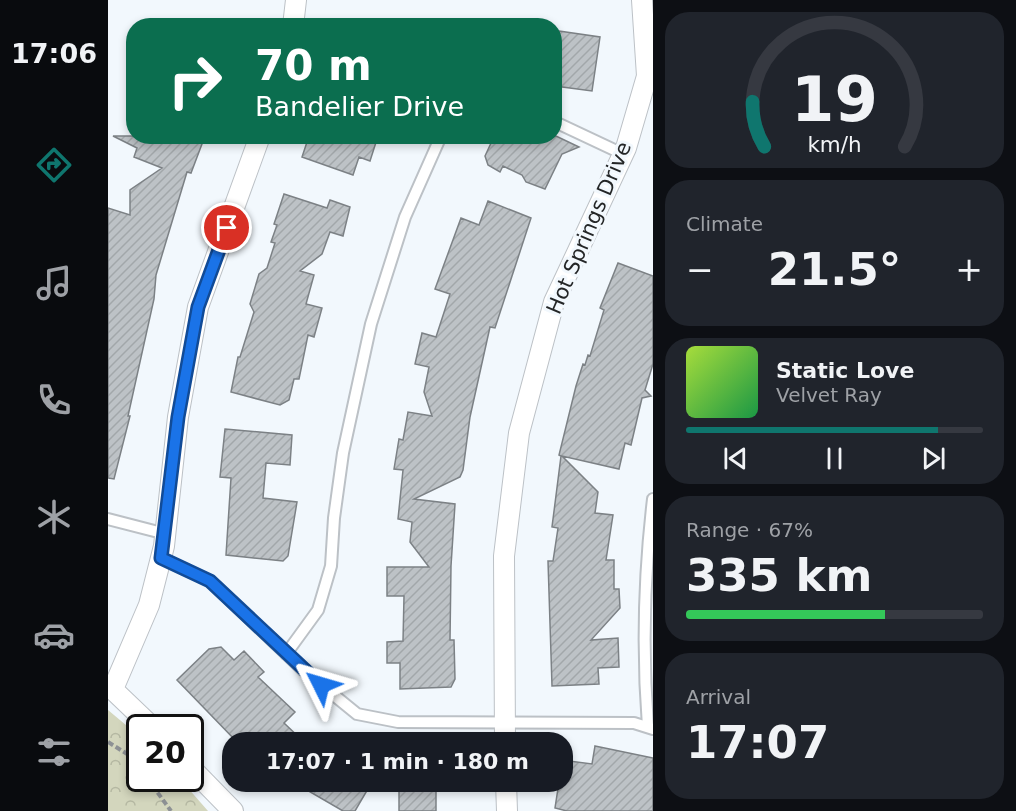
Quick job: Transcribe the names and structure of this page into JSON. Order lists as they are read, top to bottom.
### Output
{
  "streets": {
    "street": ["Hot Springs Drive"]
  },
  "page": {
    "tabs": "17:06",
    "turn": ["70 m", "Bandelier Drive"],
    "tile": [
      "Climate",
      ["Range · 67%", "335 km"],
      ["Arrival", "17:07"]
    ],
    "heat": ["−", "21.5°", "+"],
    "song": ["Static Love", "Velvet Ray"],
    "limit": "20",
    "trip": "17:07 · 1 min · 180 m",
    "gauge": ["19", "km/h"]
  }
}
